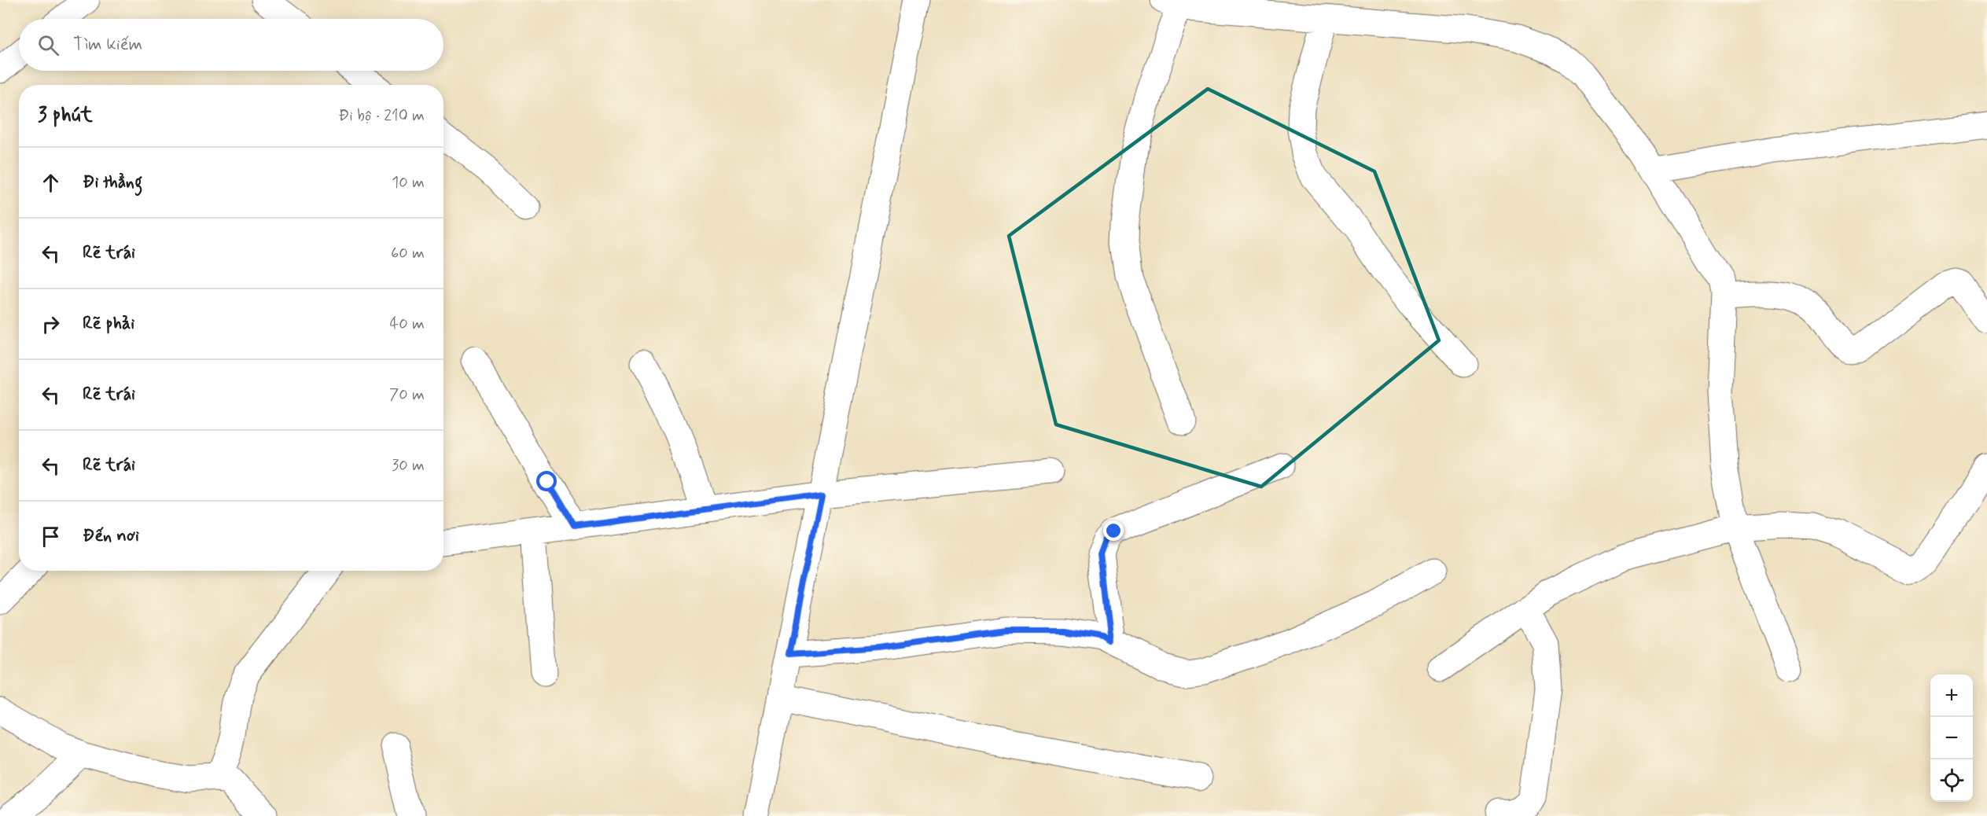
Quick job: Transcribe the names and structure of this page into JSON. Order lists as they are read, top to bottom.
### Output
{
  "page": {
    "search": "Tìm kiếm",
    "heading": ["3 phút", "Đi bộ · 210 m"],
    "list": [
      ["Đi thẳng", "10 m"],
      ["Rẽ trái", "60 m"],
      ["Rẽ phải", "40 m"],
      ["Rẽ trái", "70 m"],
      ["Rẽ trái", "30 m"],
      "Đến nơi"
    ],
    "map_buttons": ["+", "−"]
  }
}
